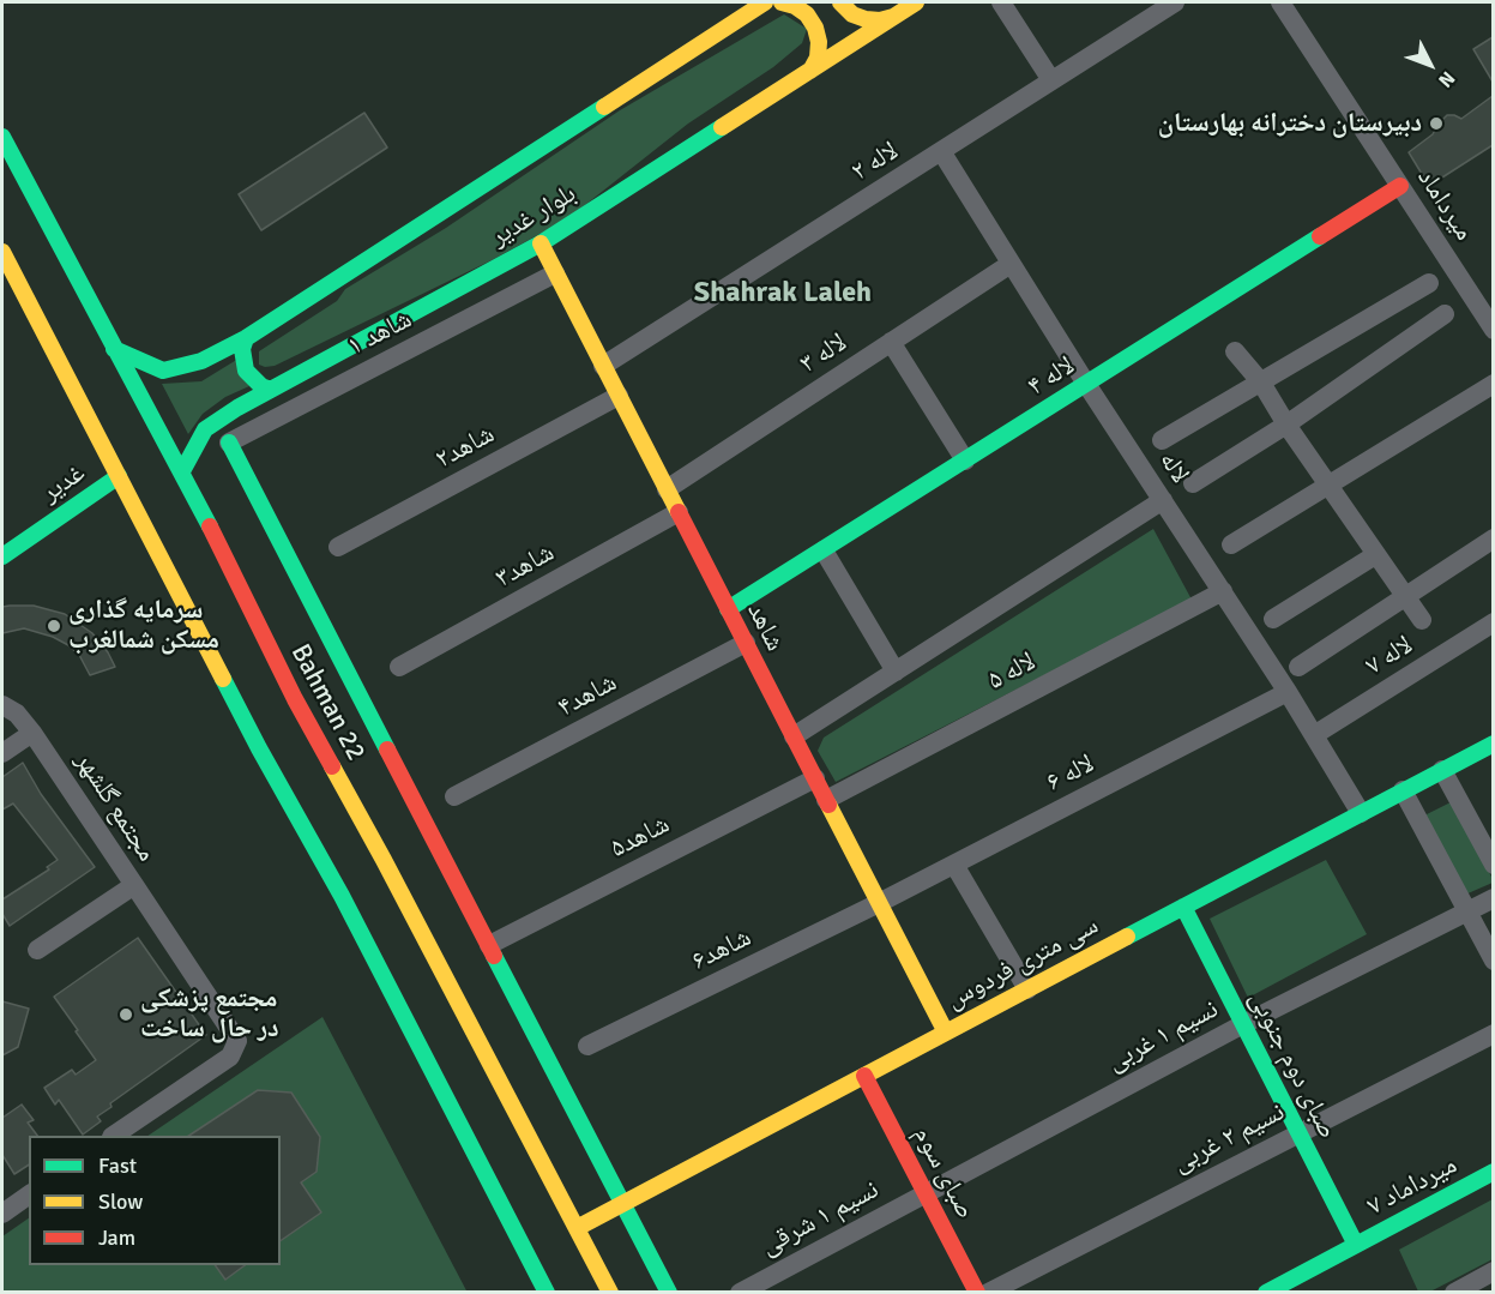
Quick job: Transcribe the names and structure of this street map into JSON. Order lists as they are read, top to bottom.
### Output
{
  "streets": {
    "main road": [
      "بلوار غدیر",
      "لاله ۴",
      "غدیر",
      "شاهد",
      "Bahman 22",
      "سی متری فردوس",
      "صبای دوم جنوبی",
      "صبای سوم",
      "میرداماد ۷"
    ],
    "street": [
      "لاله ۲",
      "میرداماد",
      "شاهد ۱",
      "لاله ۳",
      "شاهد۲",
      "لاله",
      "شاهد۳",
      "لاله ۷",
      "لاله ۵",
      "شاهد۴",
      "لاله ۶",
      "مجتمع گلشهر",
      "شاهد۵",
      "شاهد۶",
      "نسیم ۱ غربی",
      "نسیم ۲ غربی",
      "نسیم ۱ شرقی"
    ]
  },
  "crossings": [
    ["لاله ۲", "لاله"],
    ["لاله ۲", "شاهد"],
    ["میرداماد", "لاله ۴"],
    ["بلوار غدیر", "شاهد"],
    ["بلوار غدیر", "Bahman 22"],
    ["شاهد ۱", "شاهد"],
    ["لاله ۳", "لاله"],
    ["لاله ۳", "شاهد"],
    ["لاله ۴", "لاله"],
    ["لاله ۴", "شاهد"],
    ["شاهد۲", "شاهد"],
    ["لاله", "لاله ۷"],
    ["لاله", "لاله ۵"],
    ["لاله", "لاله ۶"],
    ["لاله", "سی متری فردوس"],
    ["شاهد۳", "شاهد"],
    ["شاهد", "لاله ۵"],
    ["شاهد", "شاهد۴"],
    ["شاهد", "لاله ۶"],
    ["شاهد", "شاهد۵"],
    ["شاهد", "شاهد۶"],
    ["شاهد", "سی متری فردوس"],
    ["Bahman 22", "سی متری فردوس"],
    ["لاله ۶", "شاهد۶"],
    ["سی متری فردوس", "صبای دوم جنوبی"],
    ["سی متری فردوس", "صبای سوم"],
    ["نسیم ۱ غربی", "صبای دوم جنوبی"],
    ["نسیم ۱ غربی", "صبای سوم"],
    ["نسیم ۱ غربی", "نسیم ۱ شرقی"],
    ["صبای دوم جنوبی", "نسیم ۲ غربی"],
    ["صبای دوم جنوبی", "میرداماد ۷"],
    ["صبای سوم", "نسیم ۱ شرقی"]
  ],
  "districts": ["Shahrak Laleh"],
  "places": ["دبیرستان دخترانه بهارستان", "سرمایه گذاری مسکن شمالغرب", "مجتمع پزشکی در حال ساخت"],
  "legend": ["Fast", "Slow", "Jam"],
  "north": "bottom right"
}
